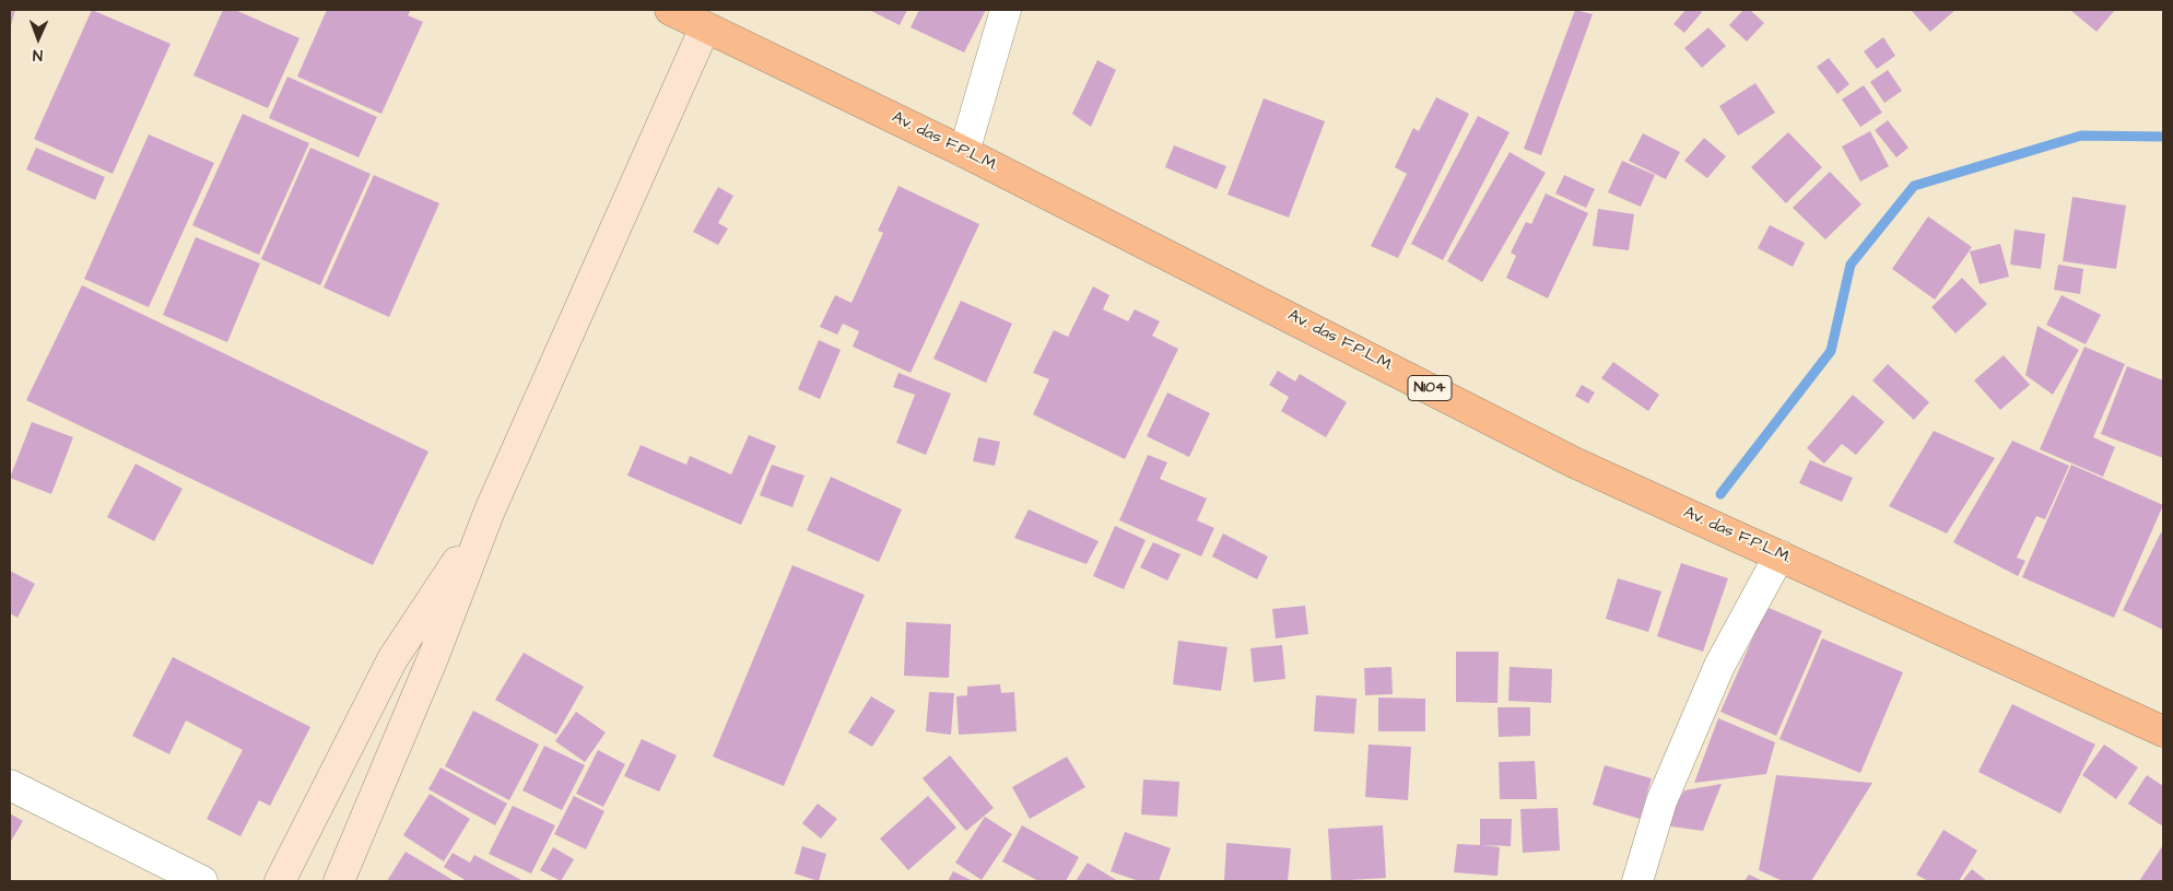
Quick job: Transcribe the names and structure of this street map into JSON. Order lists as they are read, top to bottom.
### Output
{
  "streets": {
    "main road": ["Av. das F.P.L.M.", "N104"]
  },
  "north": "bottom"
}
